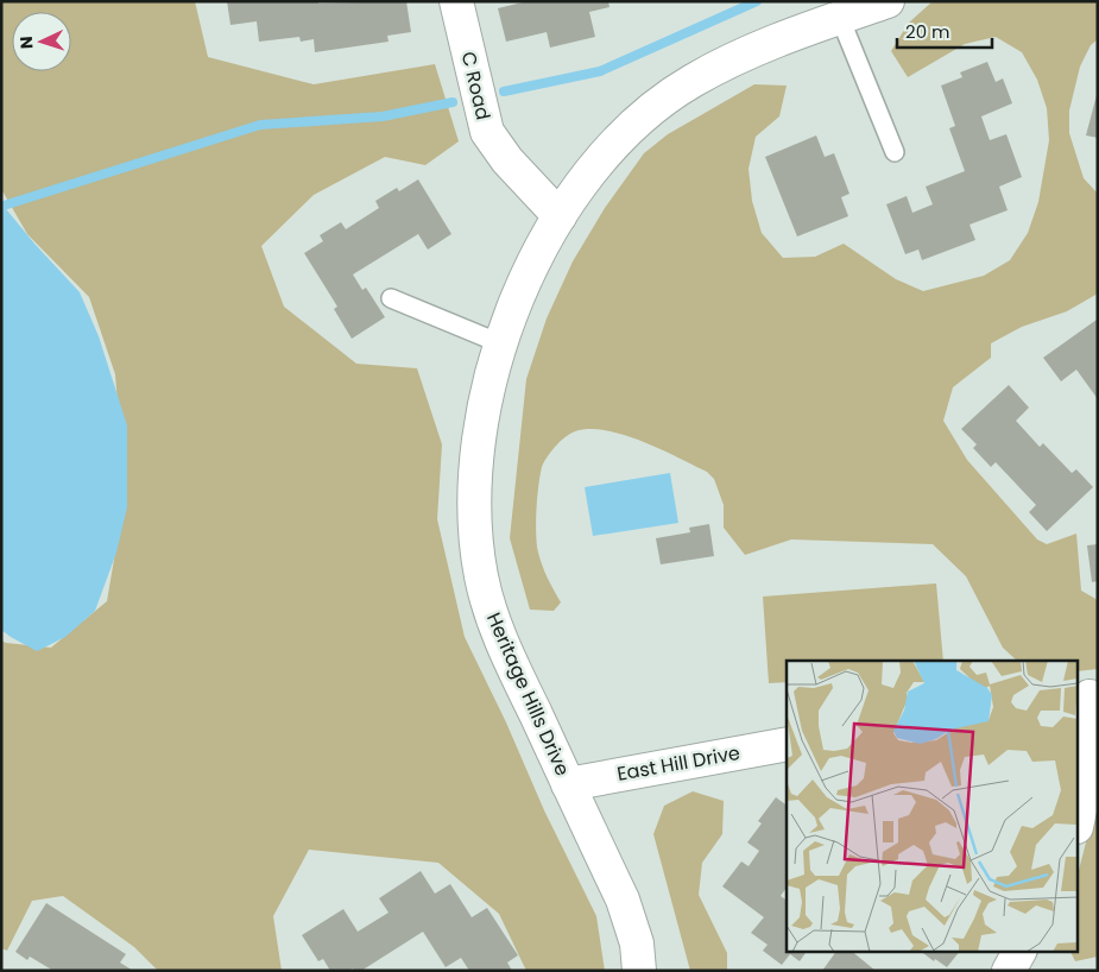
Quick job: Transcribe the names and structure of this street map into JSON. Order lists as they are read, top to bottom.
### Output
{
  "streets": {
    "street": ["C Road", "Heritage Hills Drive", "East Hill Drive"]
  },
  "crossings": [
    ["C Road", "Heritage Hills Drive"],
    ["Heritage Hills Drive", "East Hill Drive"]
  ],
  "scale_bar": "20 m",
  "north": "left"
}
